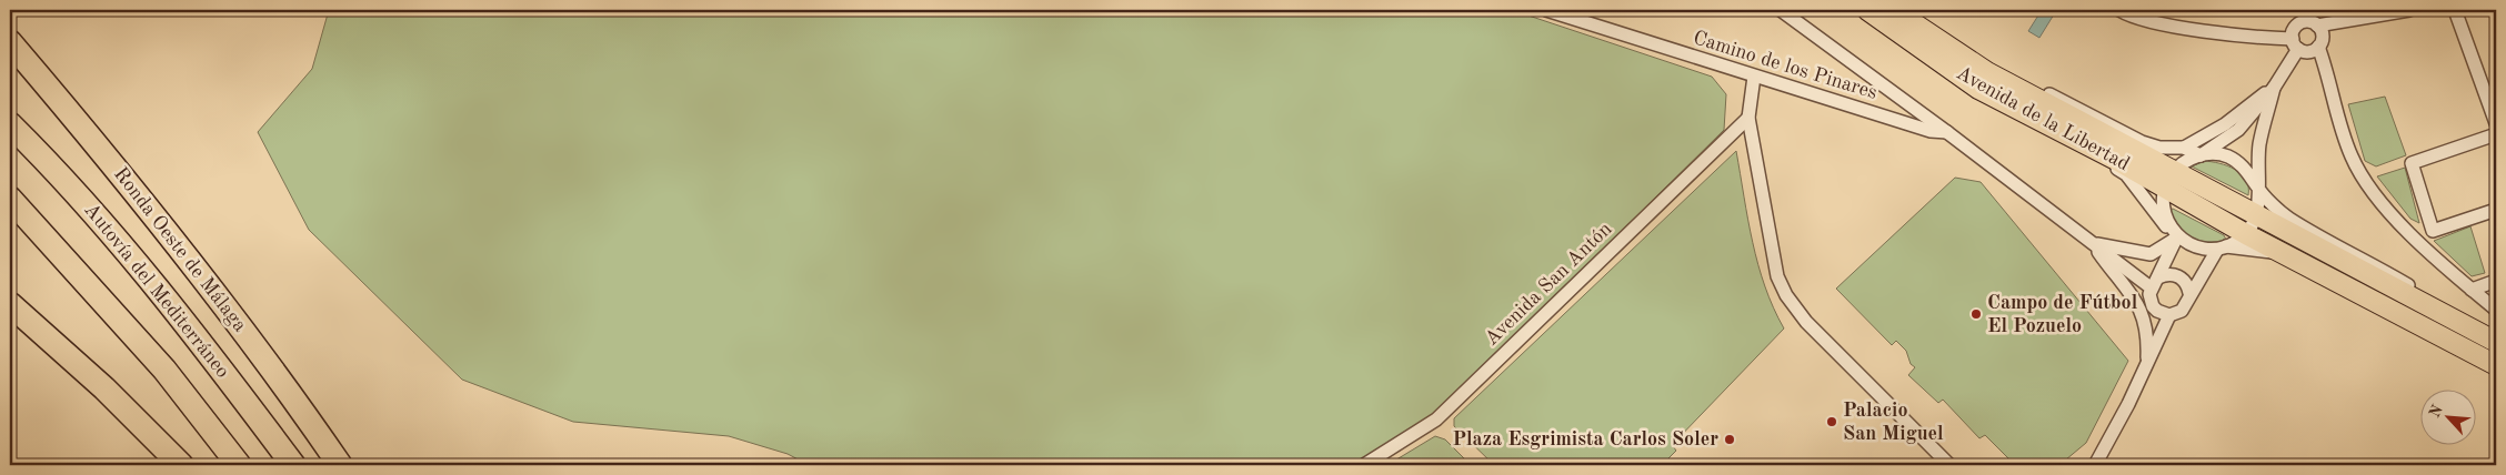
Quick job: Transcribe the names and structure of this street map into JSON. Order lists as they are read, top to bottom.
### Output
{
  "streets": {
    "highway": ["Ronda Oeste de Málaga", "Autovía del Mediterráneo"],
    "main road": ["Avenida de la Libertad"],
    "street": ["Camino de los Pinares", "Avenida San Antón"]
  },
  "places": ["Campo de Fútbol El Pozuelo", "Palacio San Miguel", "Plaza Esgrimista Carlos Soler"],
  "north": "top left"
}
